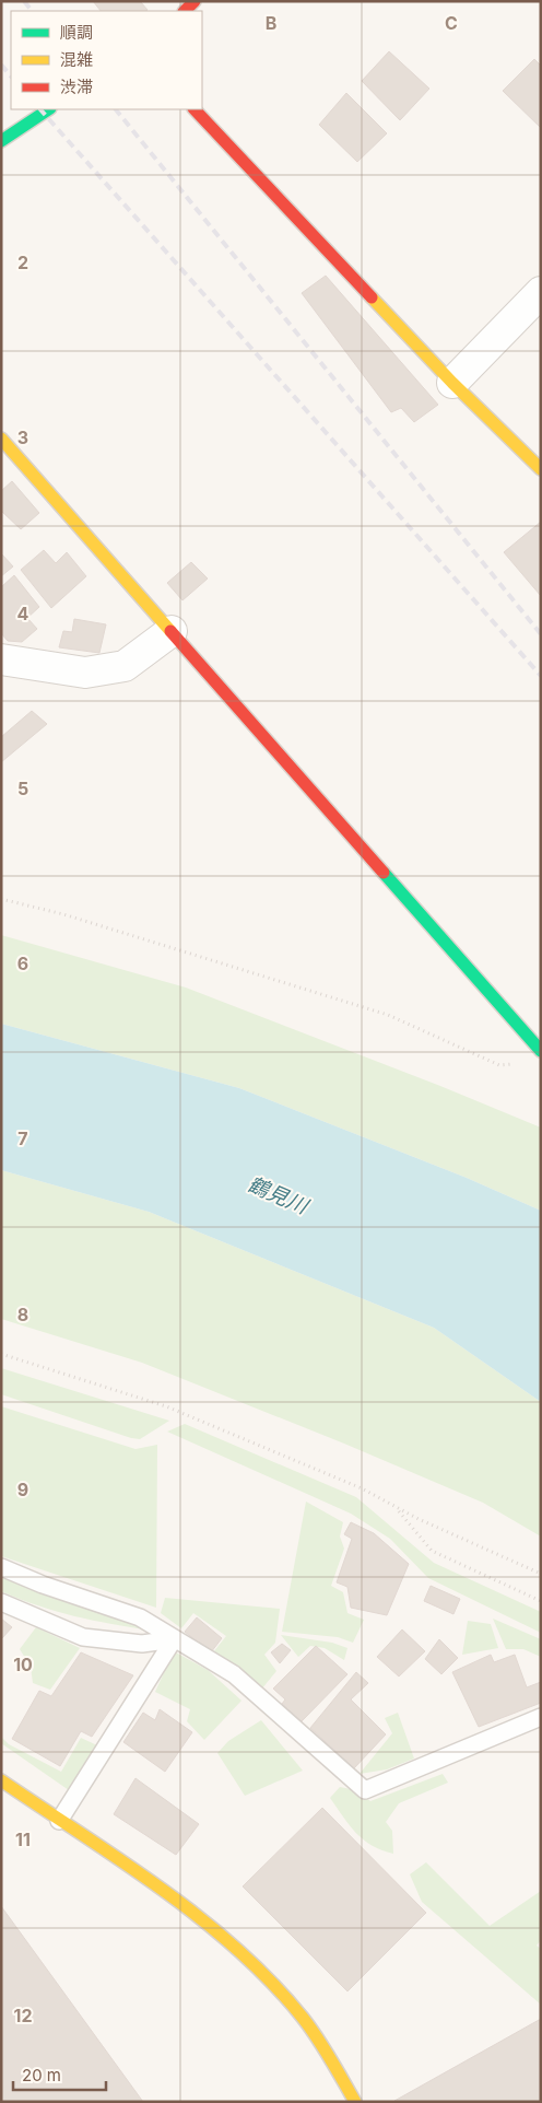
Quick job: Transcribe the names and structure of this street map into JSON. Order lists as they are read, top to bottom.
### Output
{
  "water": ["鶴見川"],
  "legend": ["順調", "混雑", "渋滞"],
  "scale_bar": "20 m",
  "grid": {
    "columns": ["B", "C"],
    "rows": [
      "2",
      "3",
      "4",
      "5",
      "6",
      "7",
      "8",
      "9",
      "10",
      "11",
      "12"
    ]
  }
}
